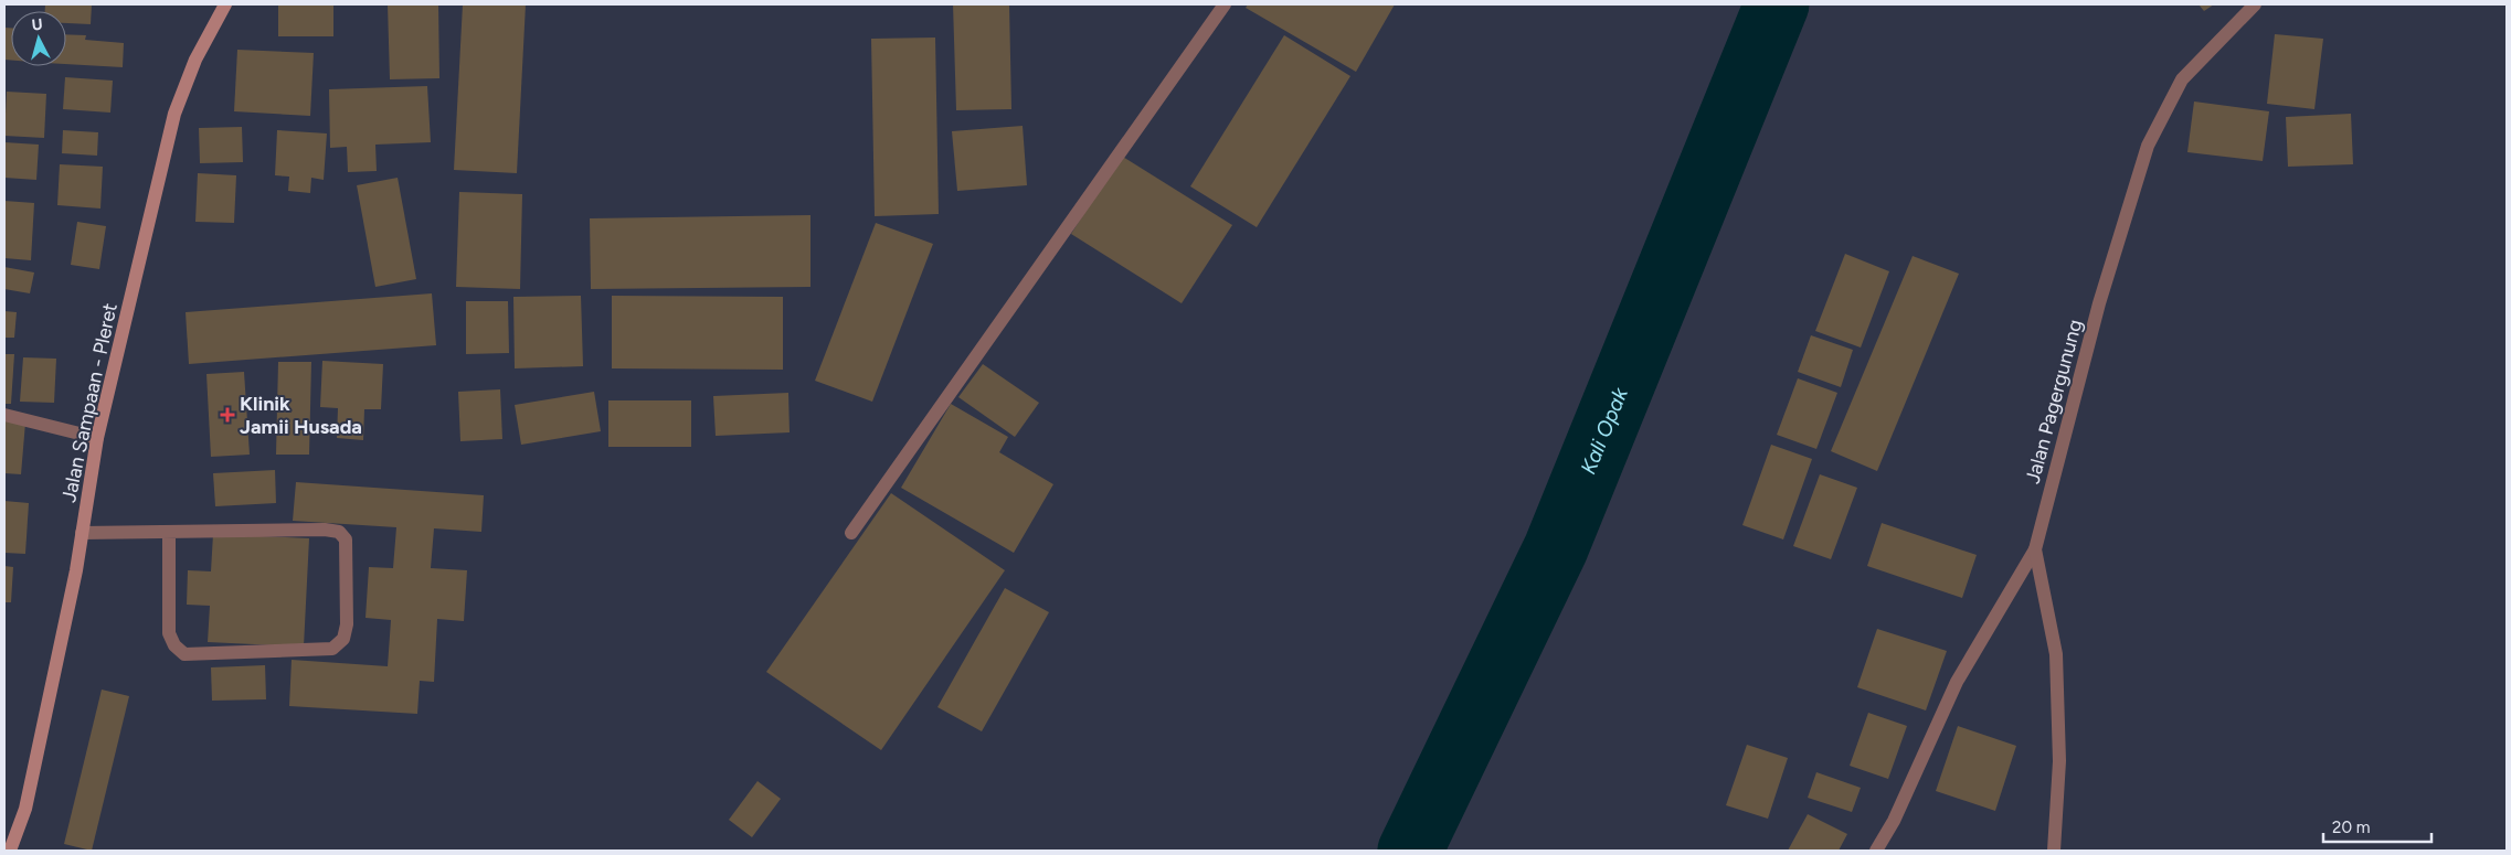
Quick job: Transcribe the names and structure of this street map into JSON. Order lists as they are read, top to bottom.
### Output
{
  "streets": {
    "main road": ["Jalan Sampaan - Pleret"],
    "street": ["Jalan Pagergunung"]
  },
  "water": ["Kali Opak"],
  "places": {
    "health": ["Klinik Jamii Husada"]
  },
  "scale_bar": "20 m",
  "north": "top"
}
